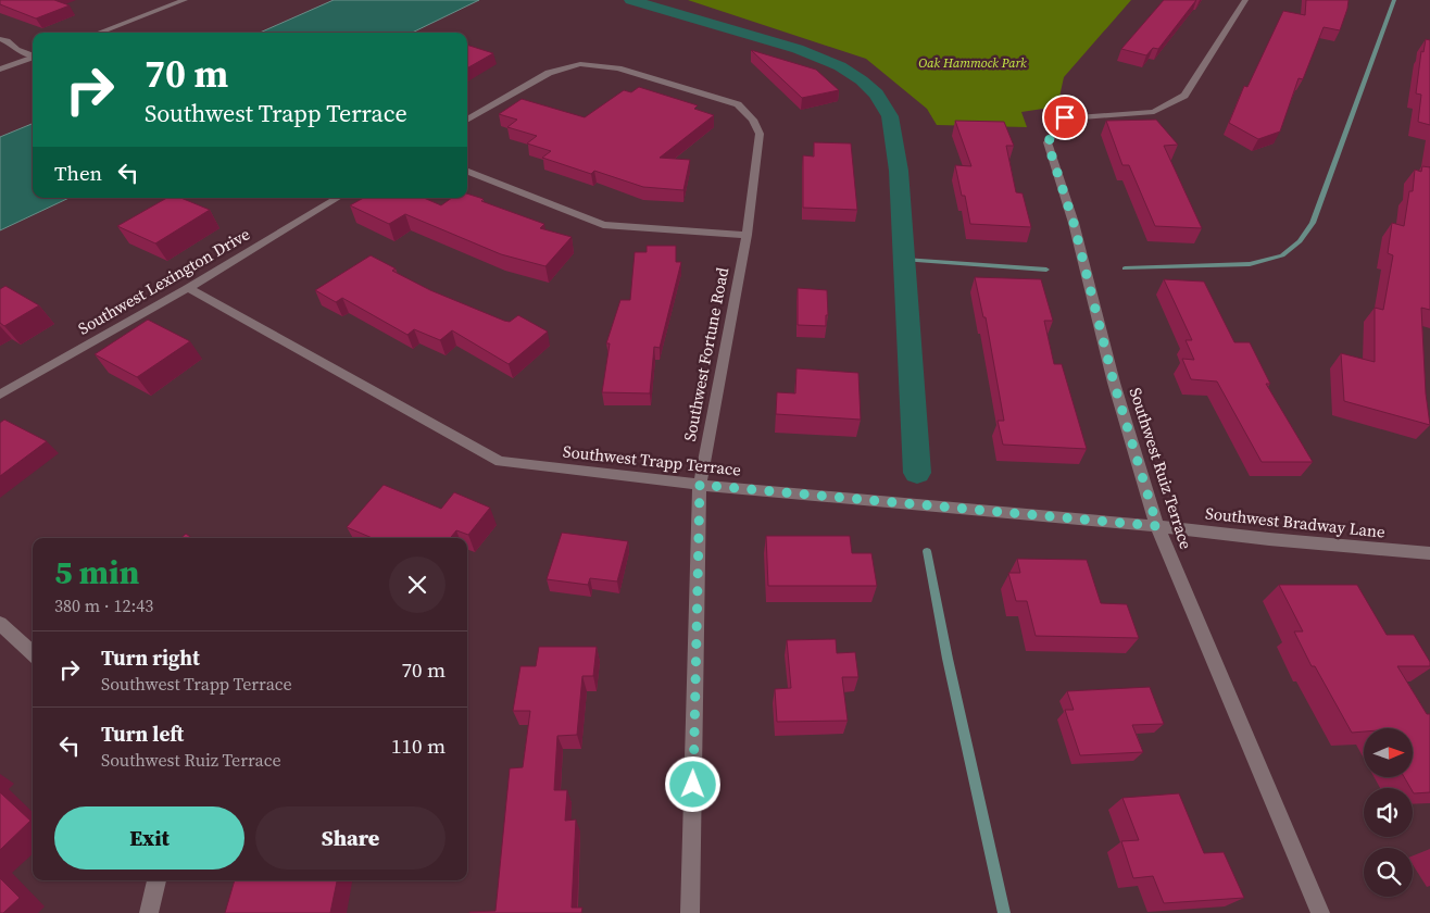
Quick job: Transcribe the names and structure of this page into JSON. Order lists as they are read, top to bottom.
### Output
{
  "streets": {
    "street": [
      "Southwest Lexington Drive",
      "Southwest Fortune Road",
      "Southwest Trapp Terrace",
      "Southwest Ruiz Terrace",
      "Southwest Bradway Lane"
    ]
  },
  "crossings": [
    ["Southwest Lexington Drive", "Southwest Trapp Terrace"],
    ["Southwest Fortune Road", "Southwest Trapp Terrace"],
    ["Southwest Trapp Terrace", "Southwest Ruiz Terrace"],
    ["Southwest Trapp Terrace", "Southwest Bradway Lane"],
    ["Southwest Ruiz Terrace", "Southwest Bradway Lane"]
  ],
  "parks": ["Oak Hammock Park"],
  "north": "right",
  "page": {
    "turn": ["70 m", "Southwest Trapp Terrace"],
    "then": "Then",
    "heading": ["5 min", "380 m · 12:43"],
    "list": [
      {
        "name": "Turn right",
        "note": "Southwest Trapp Terrace",
        "value": "70 m"
      },
      {
        "name": "Turn left",
        "note": "Southwest Ruiz Terrace",
        "value": "110 m"
      }
    ],
    "buttons": ["Exit", "Share"]
  }
}
